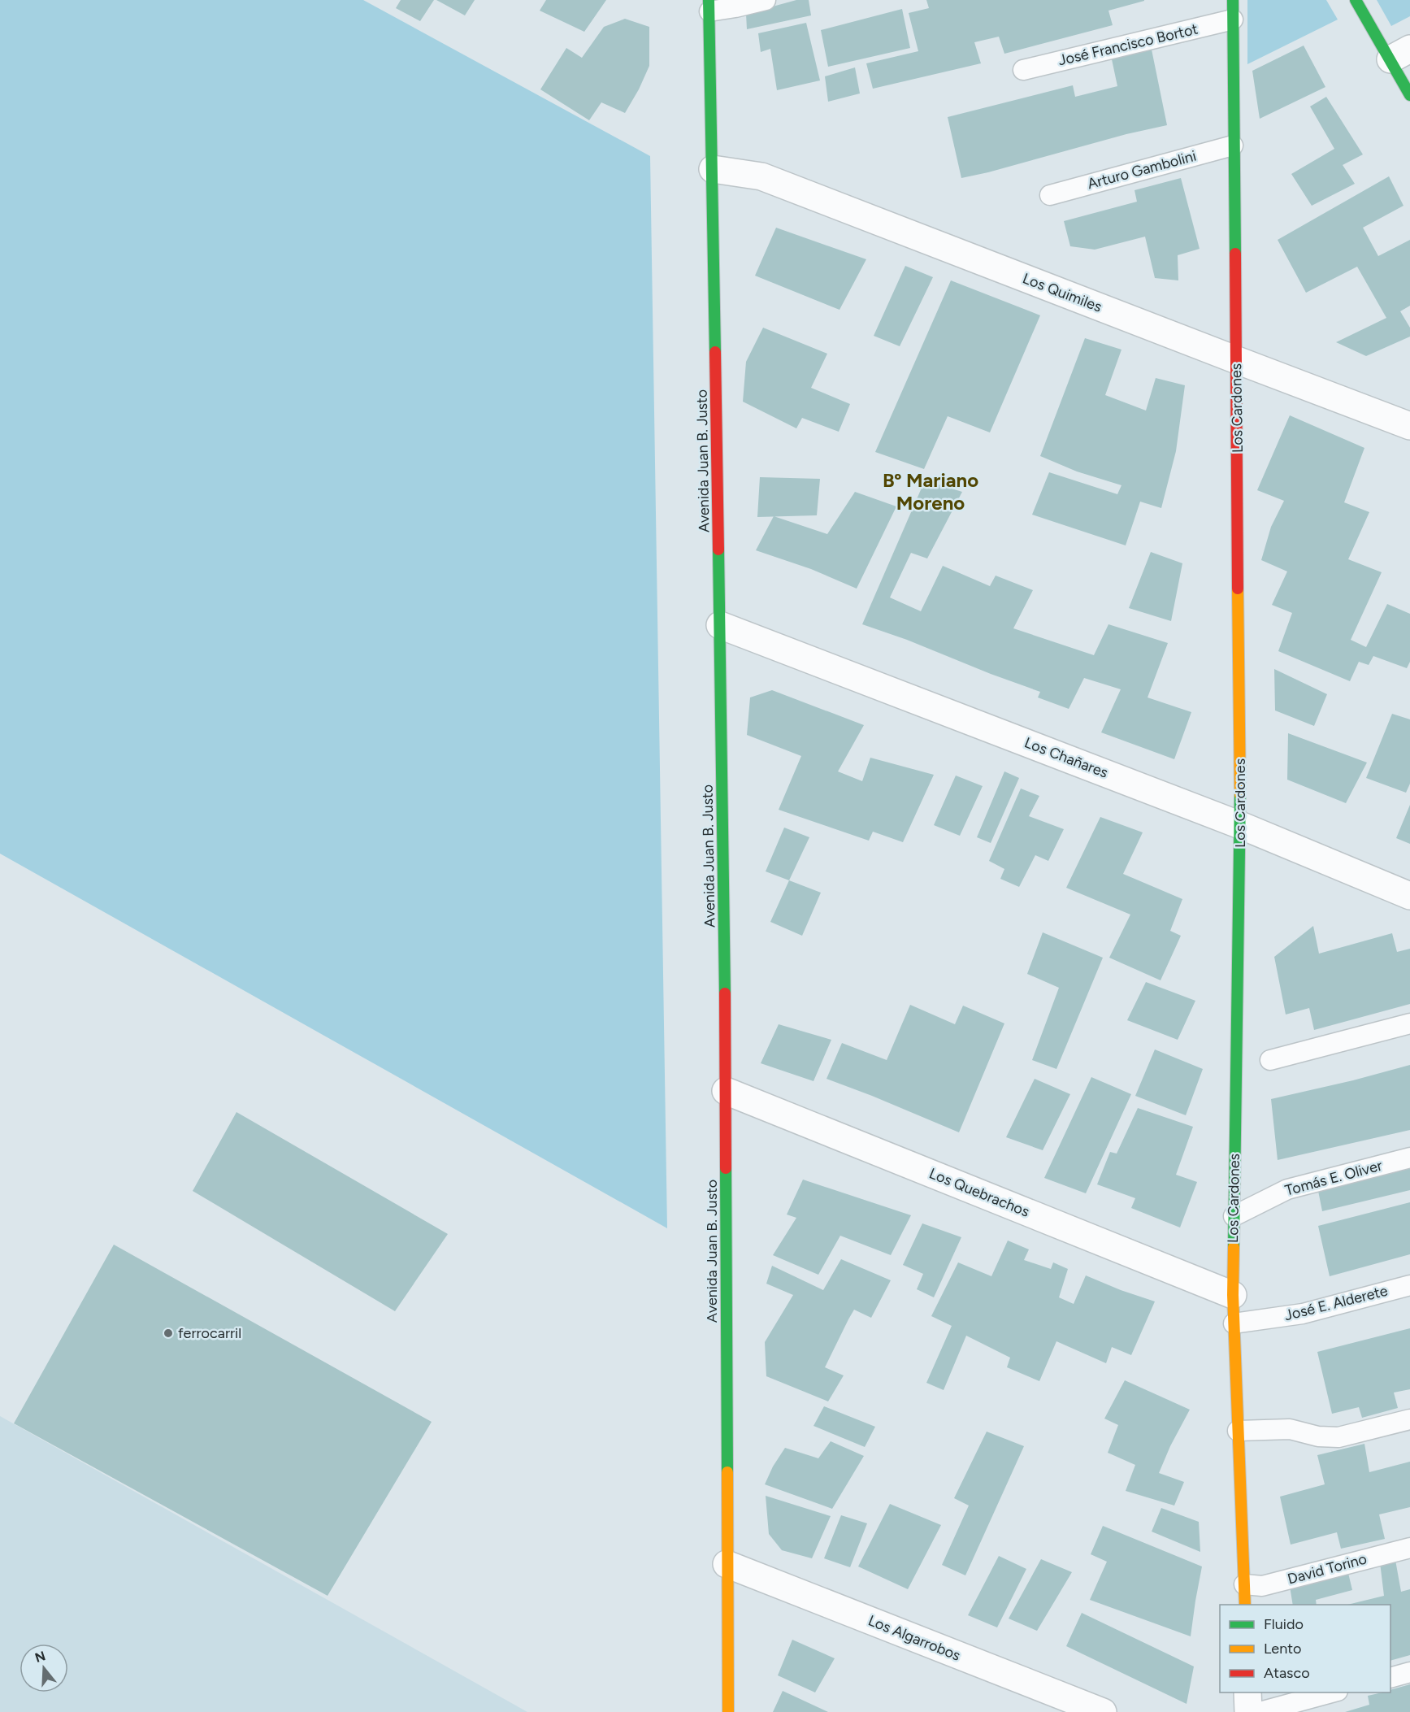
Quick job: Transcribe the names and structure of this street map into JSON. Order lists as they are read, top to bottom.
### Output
{
  "streets": {
    "street": [
      "Los Quimiles",
      "Los Cardones",
      "Avenida Juan B. Justo",
      "Los Chañares",
      "Los Quebrachos",
      "Los Algarrobos"
    ],
    "lane": [
      "José Francisco Bortot",
      "Arturo Gambolini",
      "Tomás E. Oliver",
      "José E. Alderete",
      "David Torino"
    ]
  },
  "crossings": [
    ["José Francisco Bortot", "Los Cardones"],
    ["Arturo Gambolini", "Los Cardones"],
    ["Los Quimiles", "Los Cardones"],
    ["Los Quimiles", "Avenida Juan B. Justo"],
    ["Los Cardones", "Los Chañares"],
    ["Los Cardones", "Tomás E. Oliver"],
    ["Los Cardones", "Los Quebrachos"],
    ["Los Cardones", "José E. Alderete"],
    ["Los Cardones", "David Torino"],
    ["Avenida Juan B. Justo", "Los Chañares"],
    ["Avenida Juan B. Justo", "Los Quebrachos"],
    ["Avenida Juan B. Justo", "Los Algarrobos"]
  ],
  "districts": ["Bº Mariano Moreno"],
  "places": ["ferrocarril"],
  "legend": ["Fluido", "Lento", "Atasco"],
  "north": "top"
}
